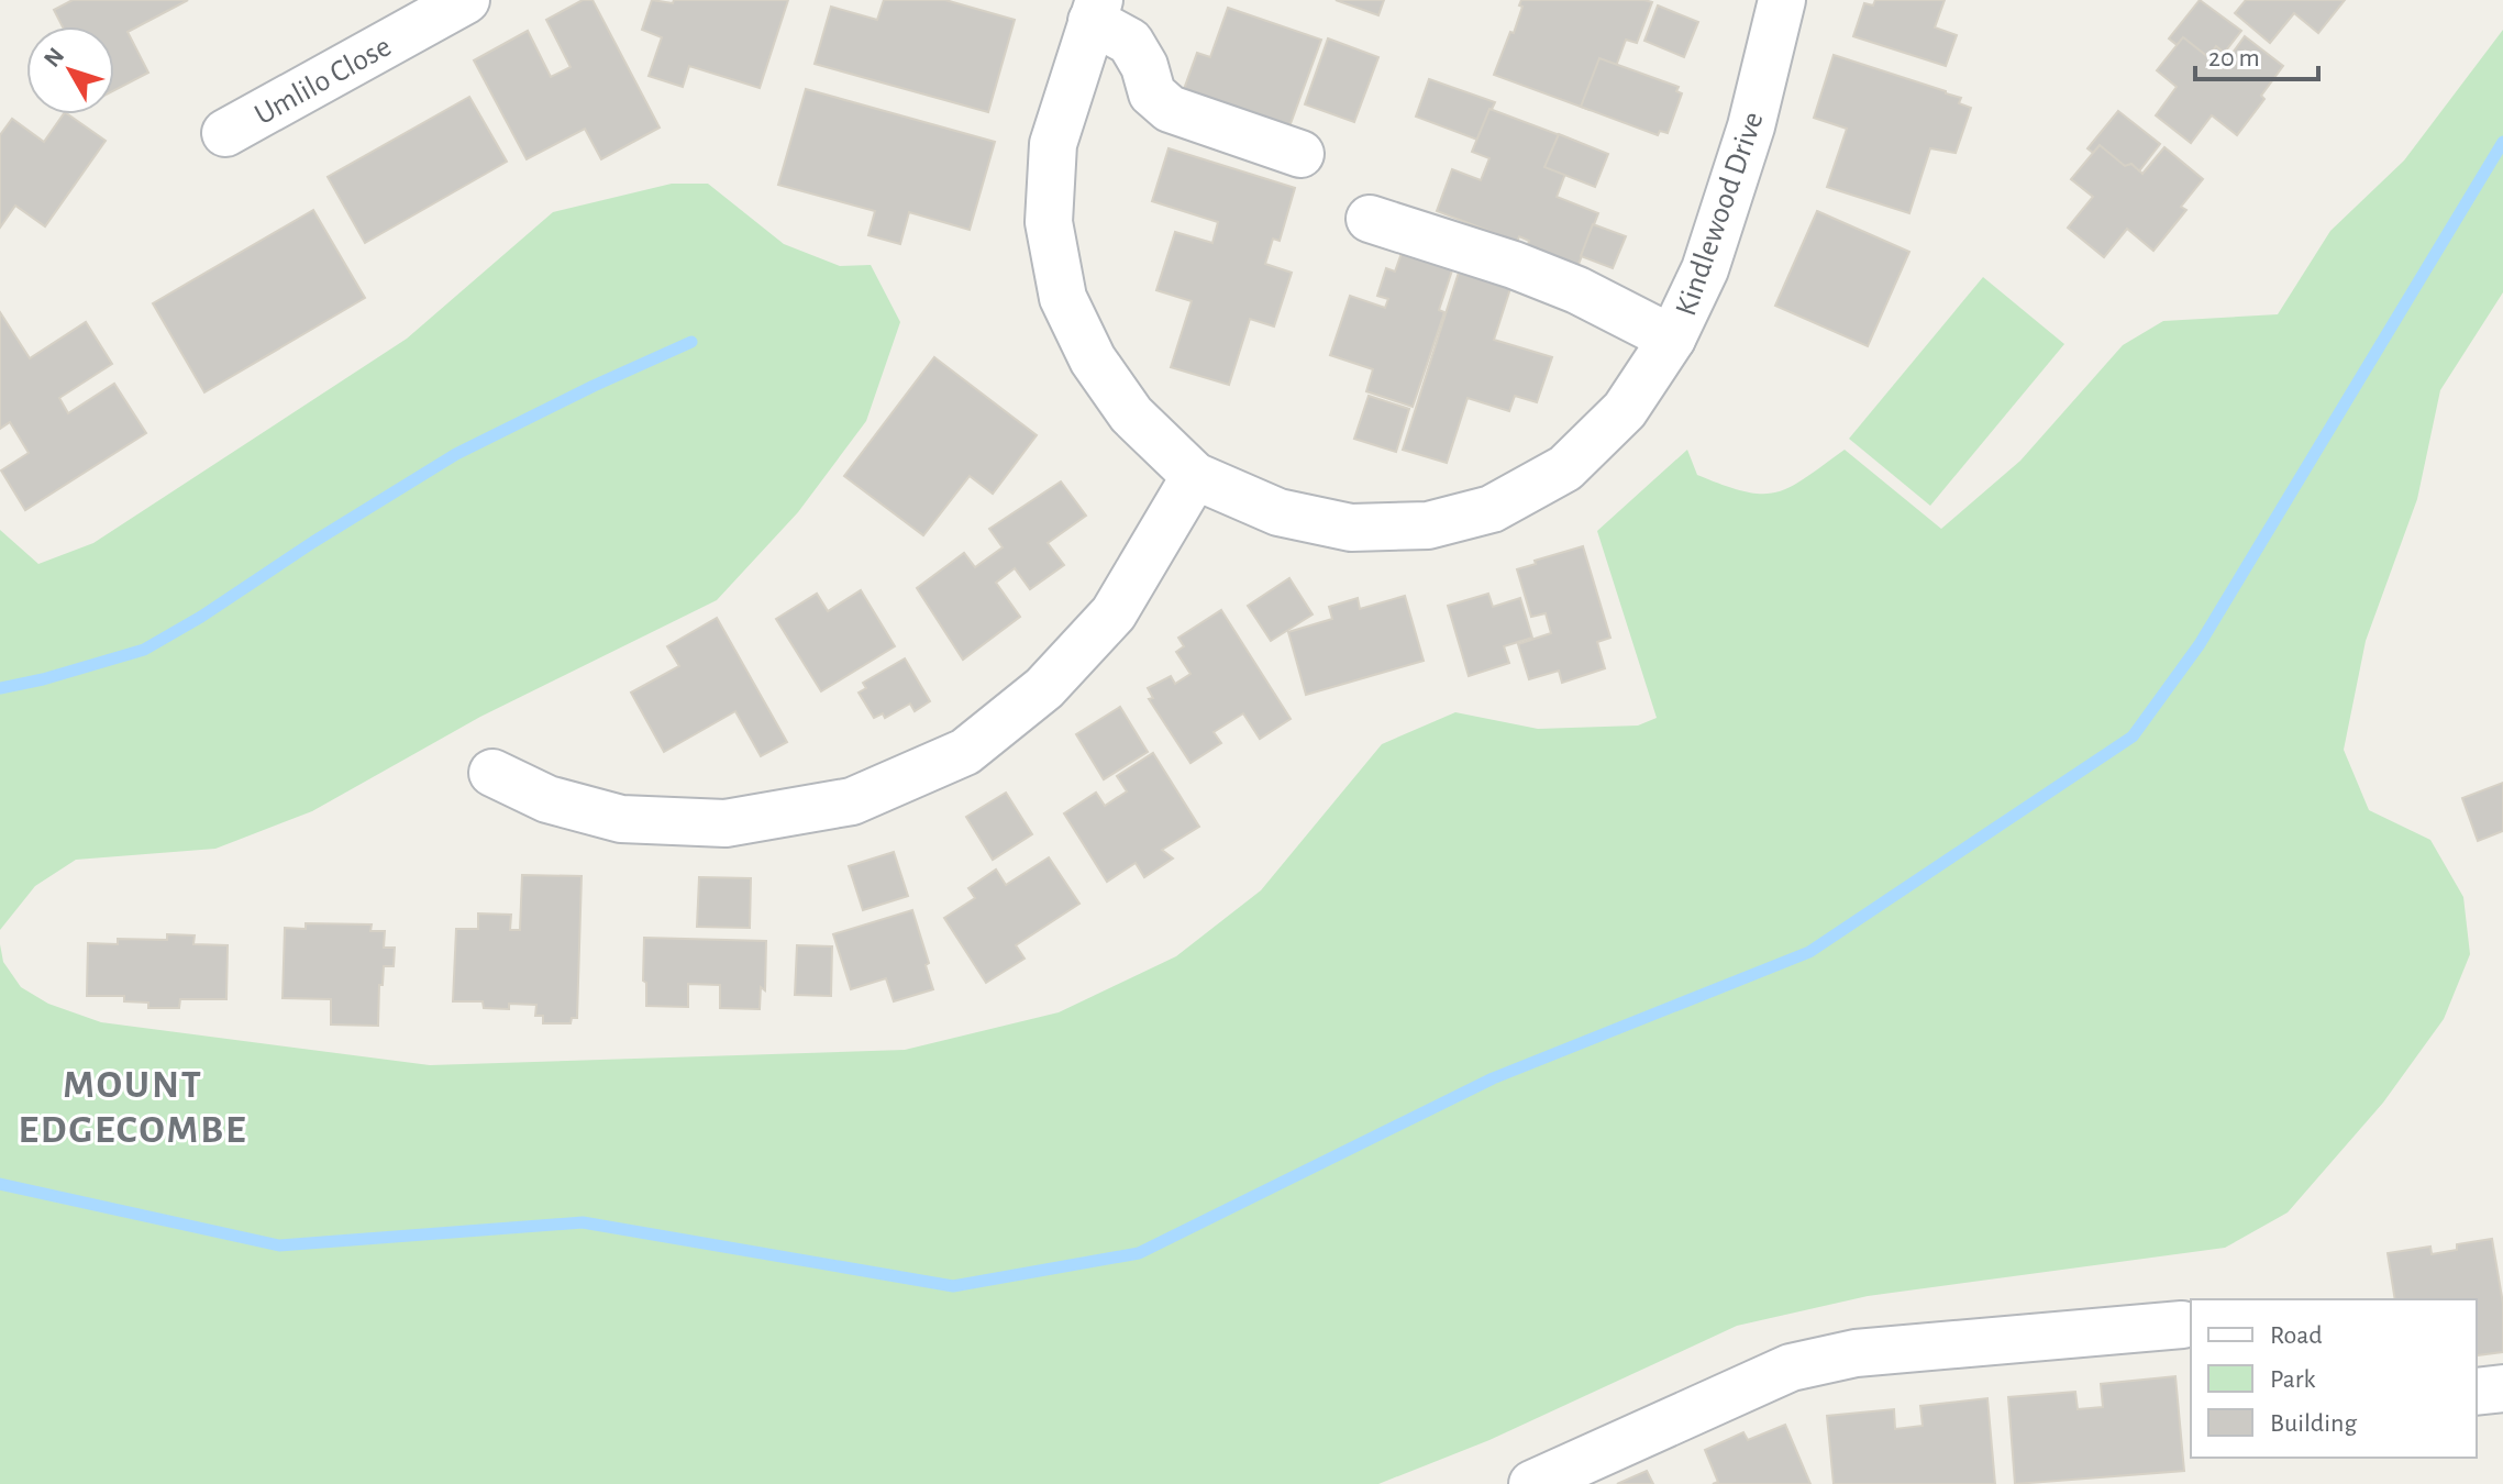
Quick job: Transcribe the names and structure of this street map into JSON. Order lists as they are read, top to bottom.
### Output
{
  "streets": {
    "street": ["Umlilo Close", "Kindlewood Drive"]
  },
  "districts": ["MOUNT EDGECOMBE"],
  "legend": ["Road", "Park", "Building"],
  "scale_bar": "20 m",
  "north": "top left"
}
